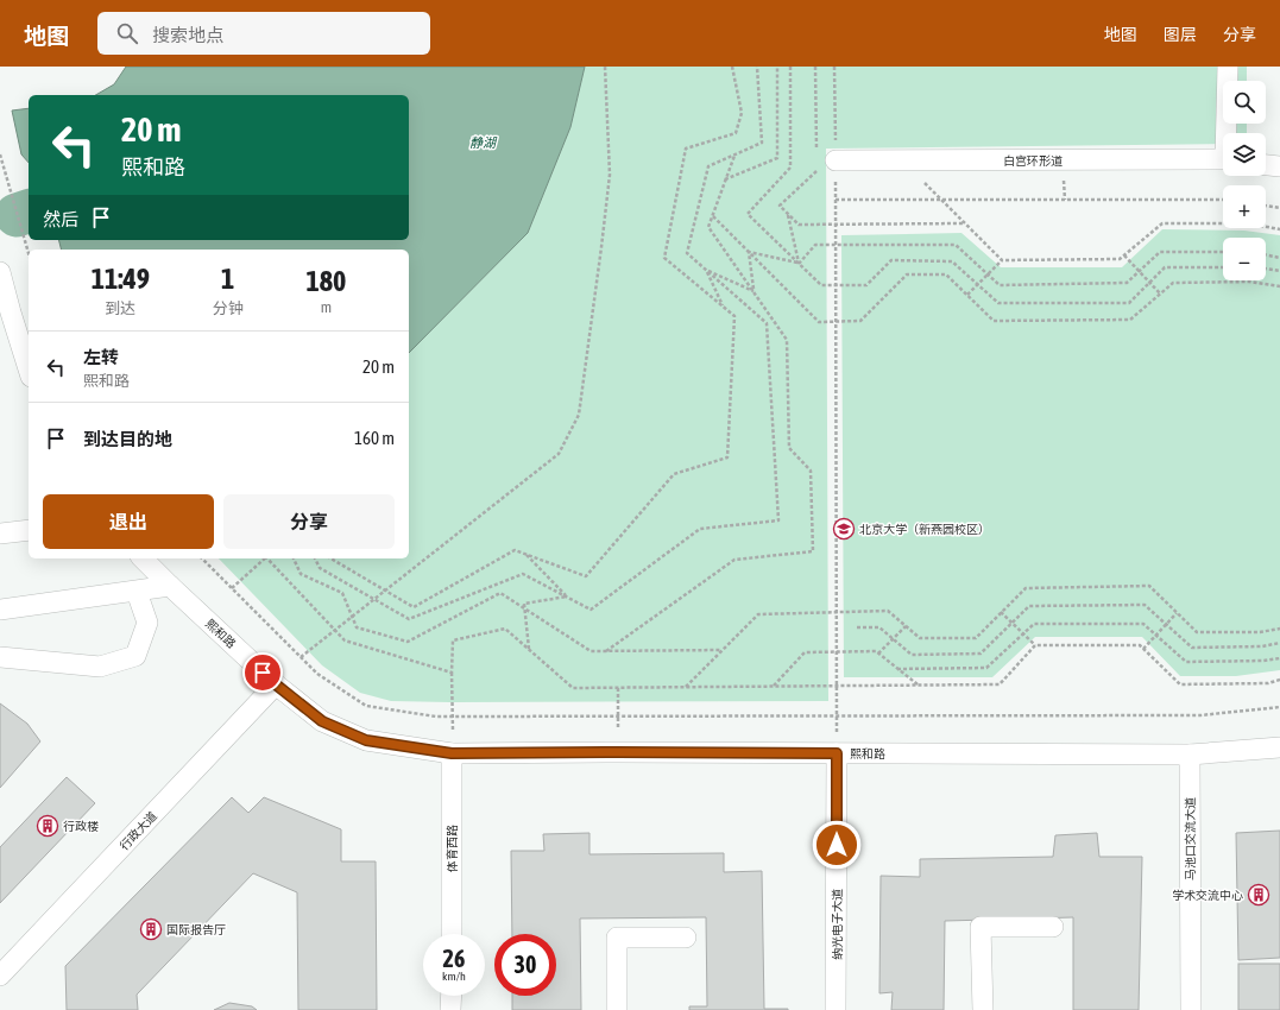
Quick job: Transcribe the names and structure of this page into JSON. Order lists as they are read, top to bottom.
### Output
{
  "streets": {
    "street": [
      "白宫环形道",
      "熙和路",
      "行政大道",
      "马池口交流大道",
      "体育西路",
      "纳光电子大道"
    ]
  },
  "crossings": [
    ["熙和路", "行政大道"],
    ["熙和路", "马池口交流大道"],
    ["熙和路", "体育西路"],
    ["熙和路", "纳光电子大道"]
  ],
  "water": ["静湖"],
  "places": {
    "school or university": ["北京大学（新燕园校区）"],
    "building": ["行政楼", "学术交流中心", "国际报告厅"]
  },
  "page": {
    "header": "地图",
    "search": "搜索地点",
    "nav": ["地图", "图层", "分享"],
    "map_buttons": ["+", "−"],
    "turn": ["20 m", "熙和路"],
    "then": "然后",
    "eta": [
      "11:49",
      "到达",
      "1",
      "分钟",
      "180",
      "m"
    ],
    "list": [
      {
        "name": "左转",
        "note": "熙和路",
        "value": "20 m"
      },
      {
        "name": "到达目的地",
        "value": "160 m"
      }
    ],
    "buttons": ["退出", "分享"],
    "speed": "26 km/h",
    "limit": "30"
  }
}
